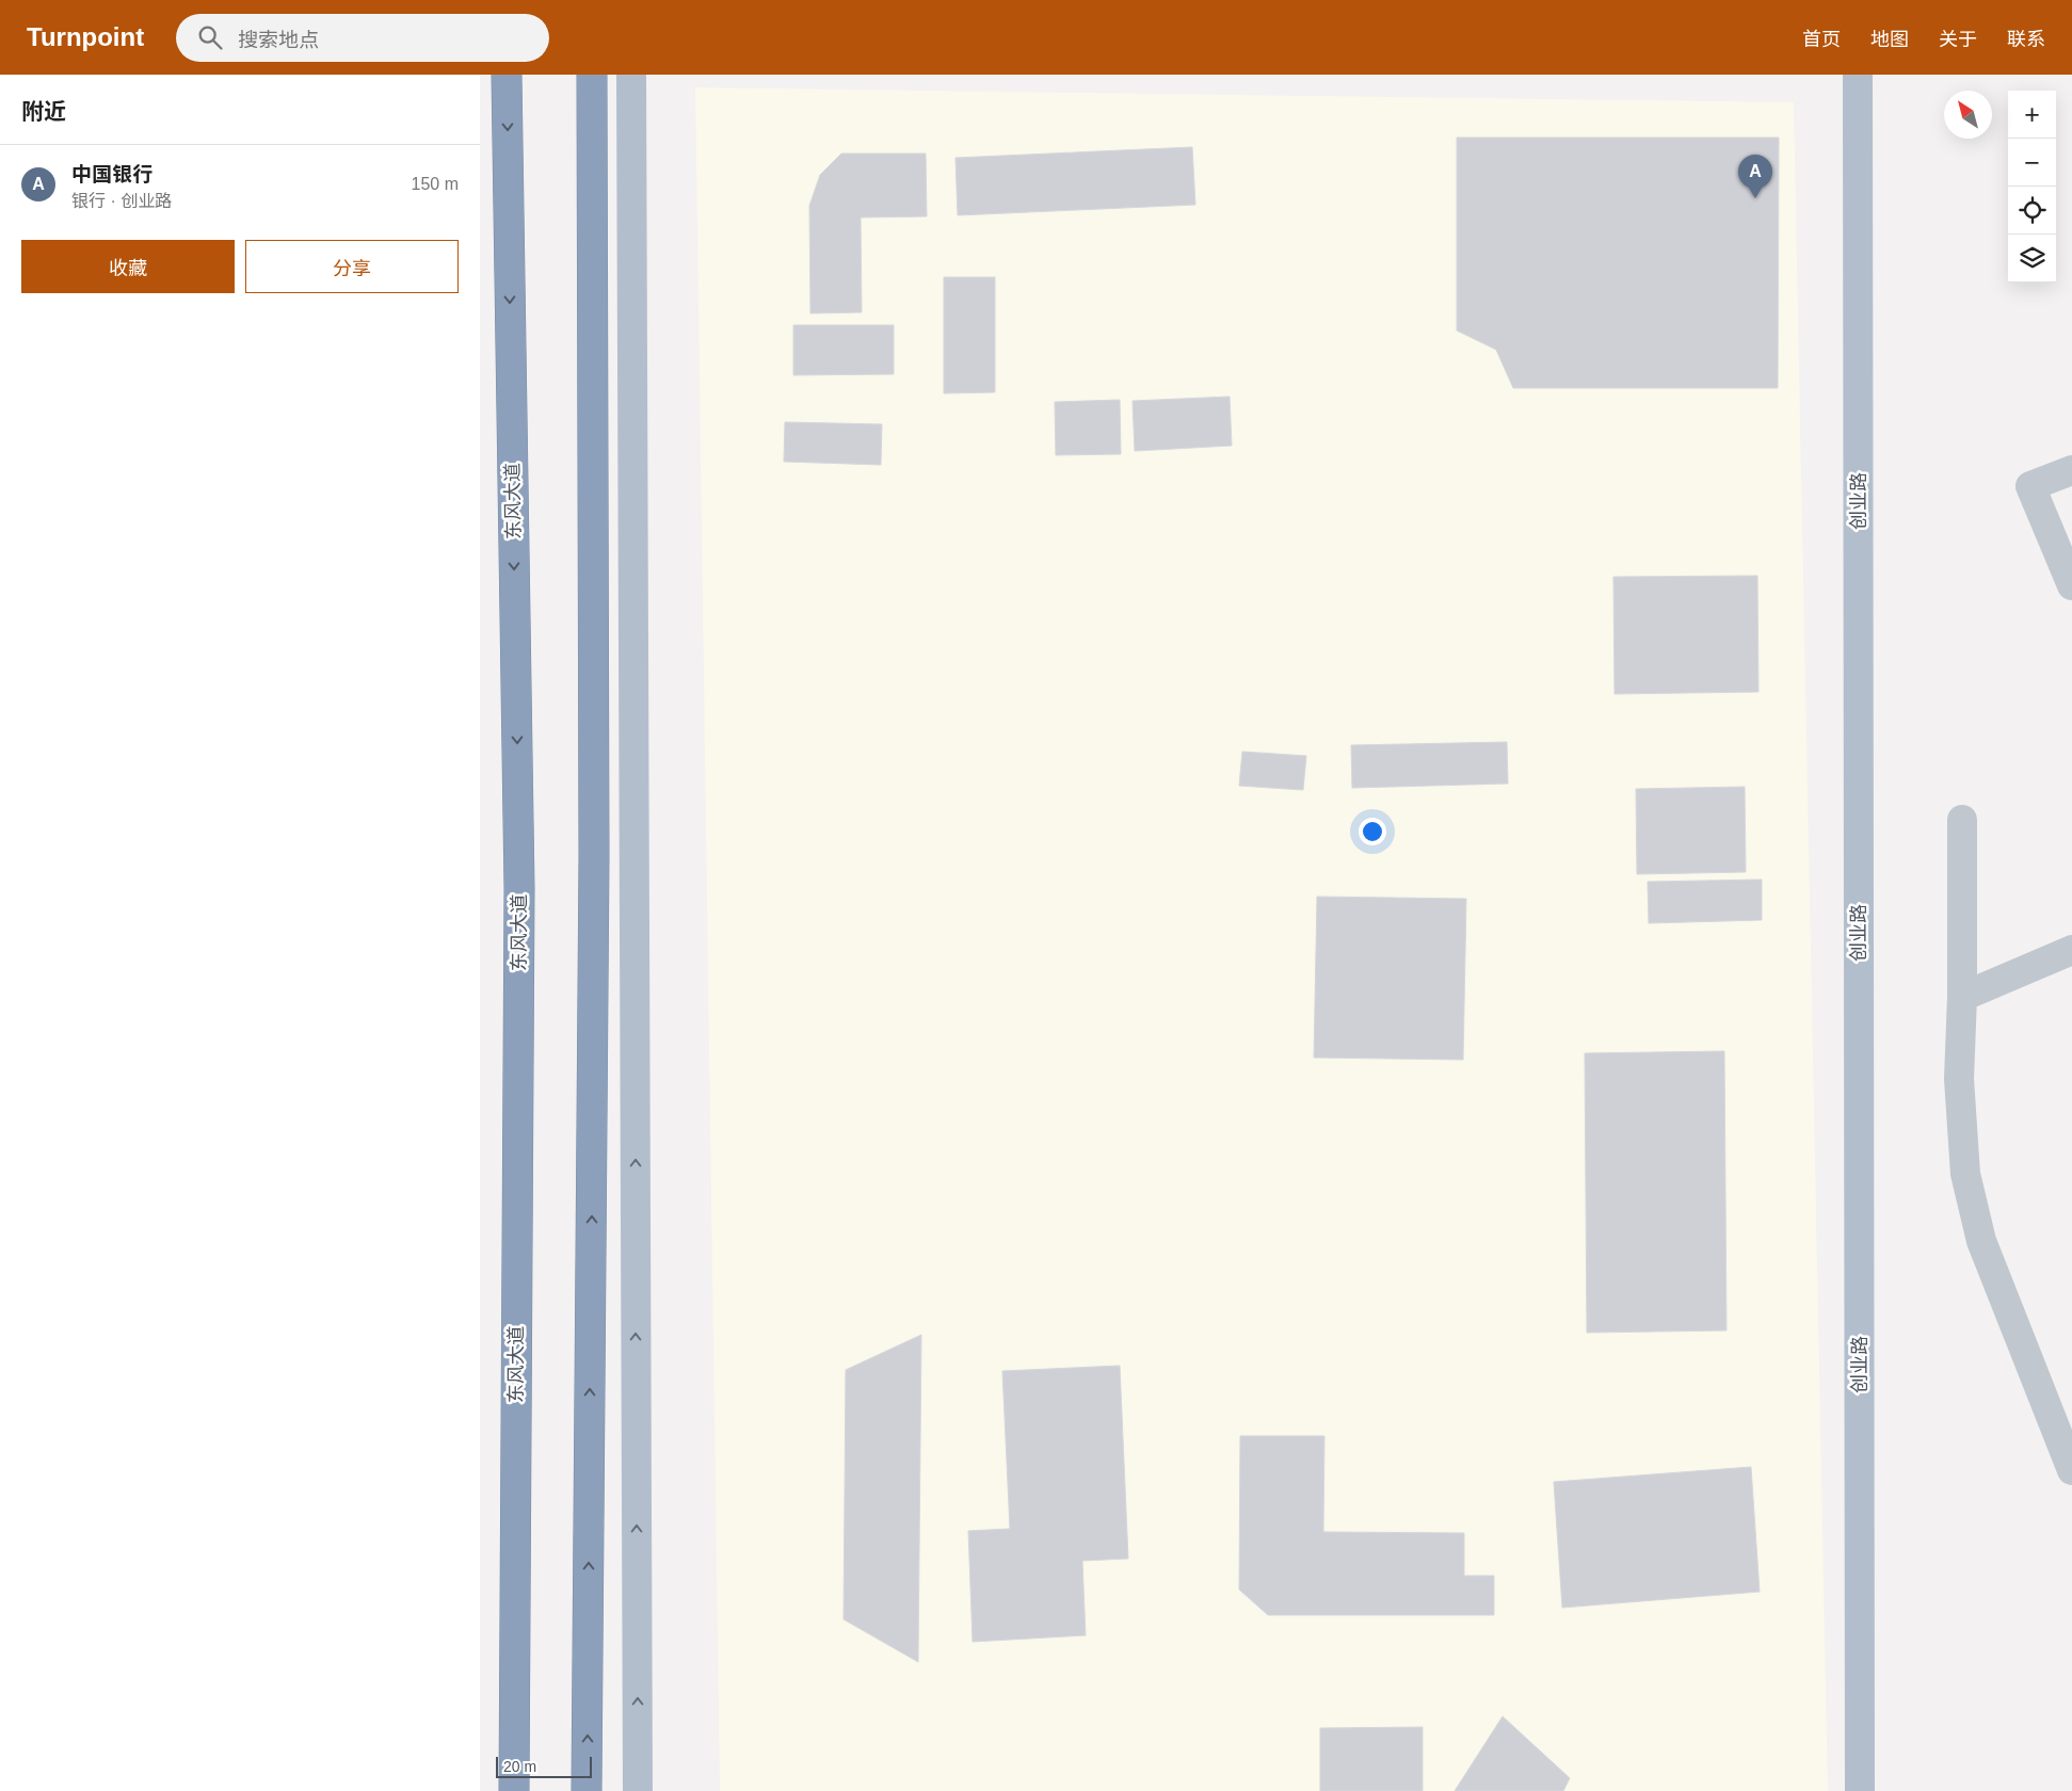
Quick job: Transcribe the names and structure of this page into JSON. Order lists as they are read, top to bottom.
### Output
{
  "streets": {
    "highway": ["东风大道"],
    "main road": ["创业路"]
  },
  "scale_bar": "20 m",
  "north": "top left",
  "page": {
    "header": "Turnpoint",
    "search": "搜索地点",
    "nav": [
      "首页",
      "地图",
      "关于",
      "联系"
    ],
    "heading": "附近",
    "map_buttons": ["+", "−"],
    "list": [
      {
        "mark": "A",
        "name": "中国银行",
        "note": "银行 · 创业路",
        "value": "150 m"
      }
    ],
    "pins": "A",
    "buttons": ["收藏", "分享"],
    "scale": "20 m"
  }
}
